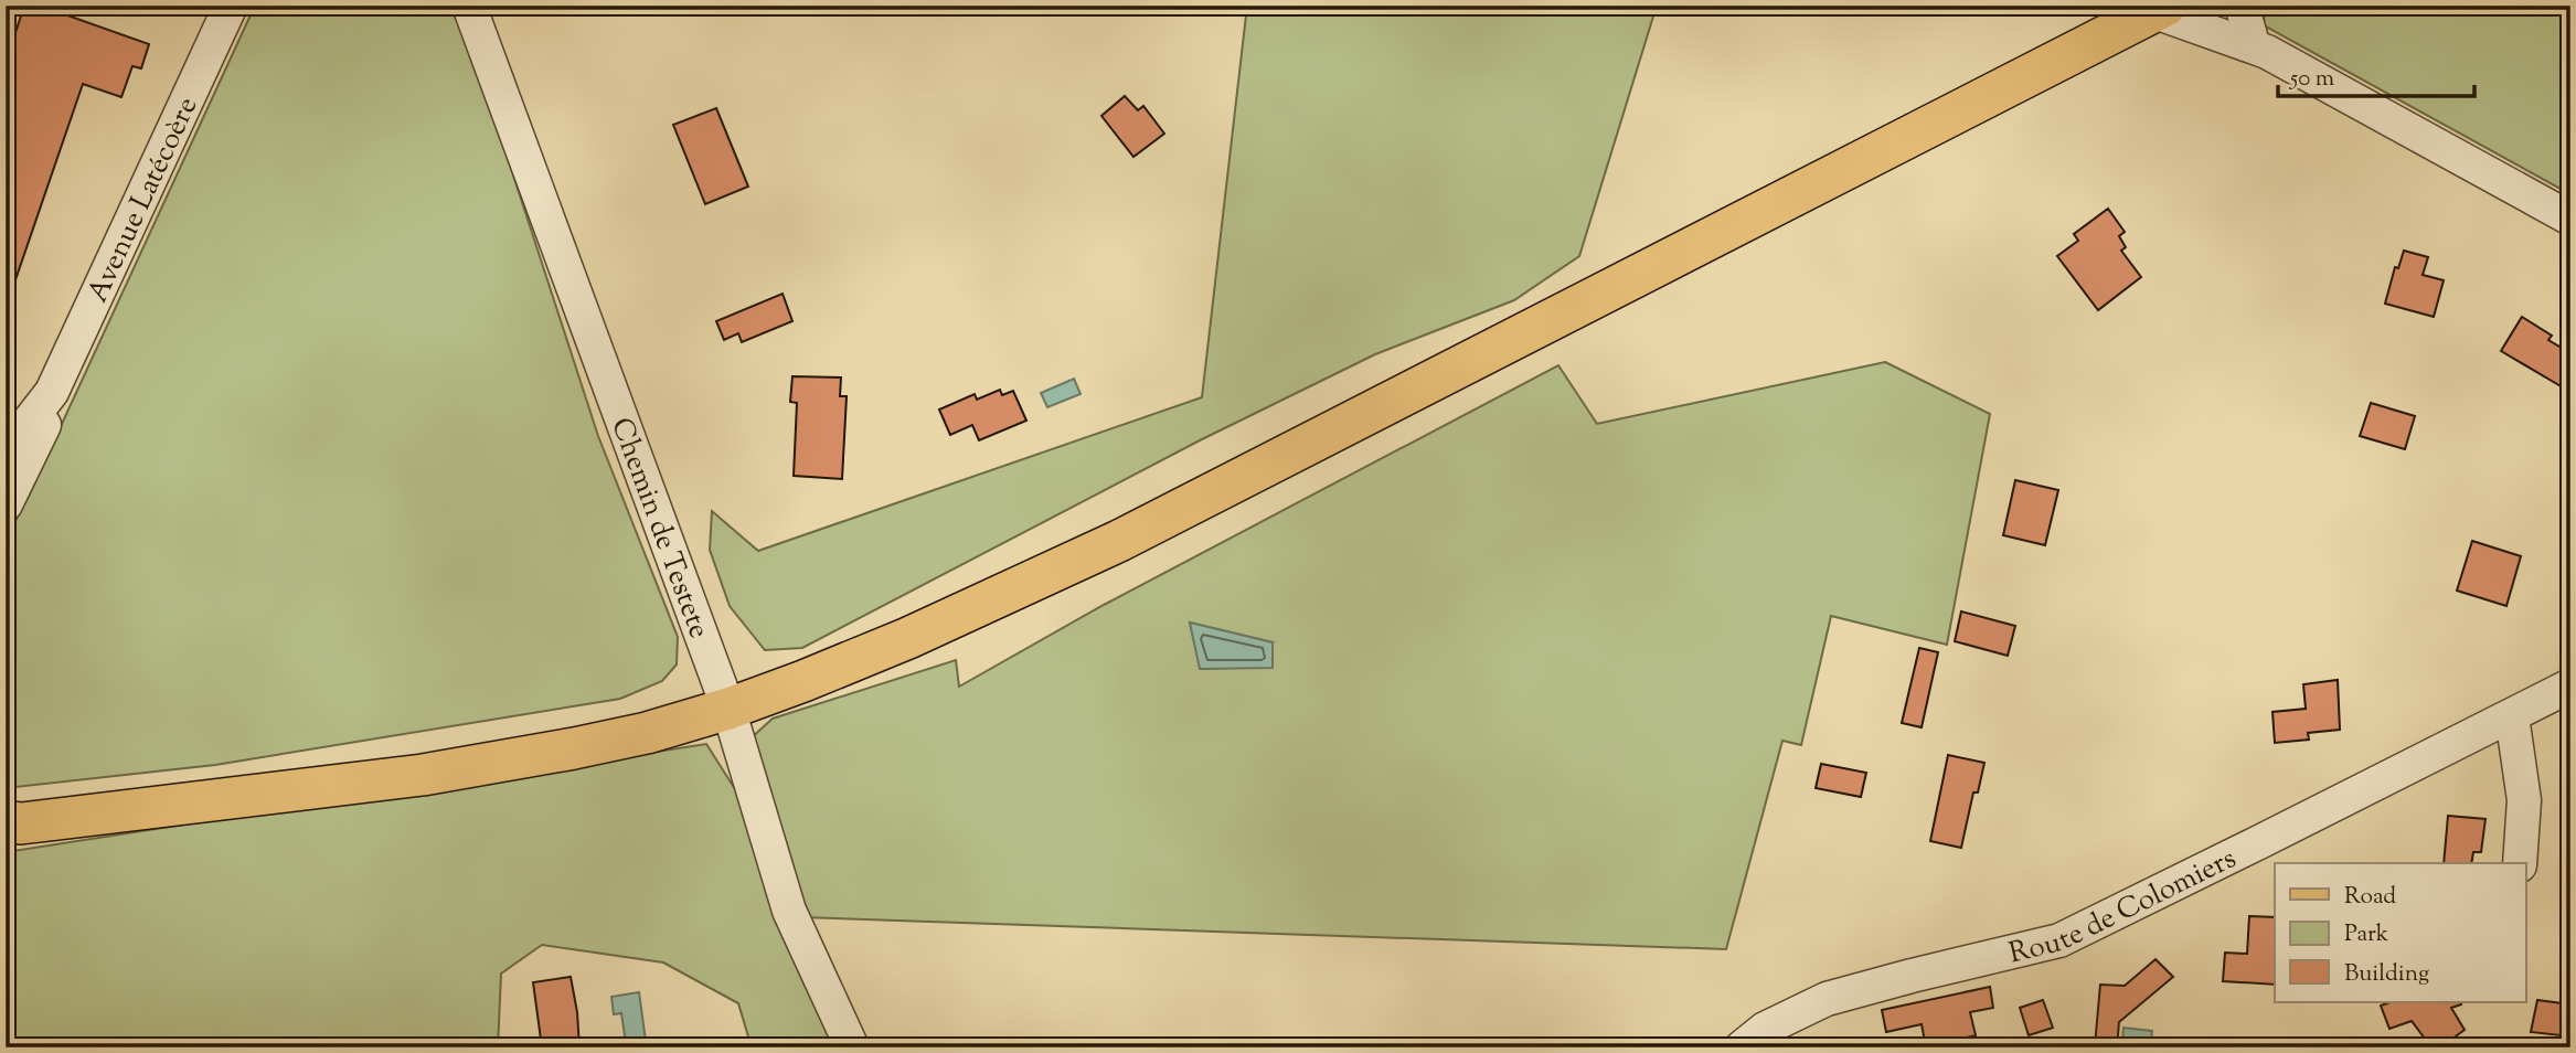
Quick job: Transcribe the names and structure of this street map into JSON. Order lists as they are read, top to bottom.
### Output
{
  "streets": {
    "street": ["Avenue Latécoère", "Chemin de Testete", "Route de Colomiers"]
  },
  "legend": ["Road", "Park", "Building"],
  "scale_bar": "50 m"
}
